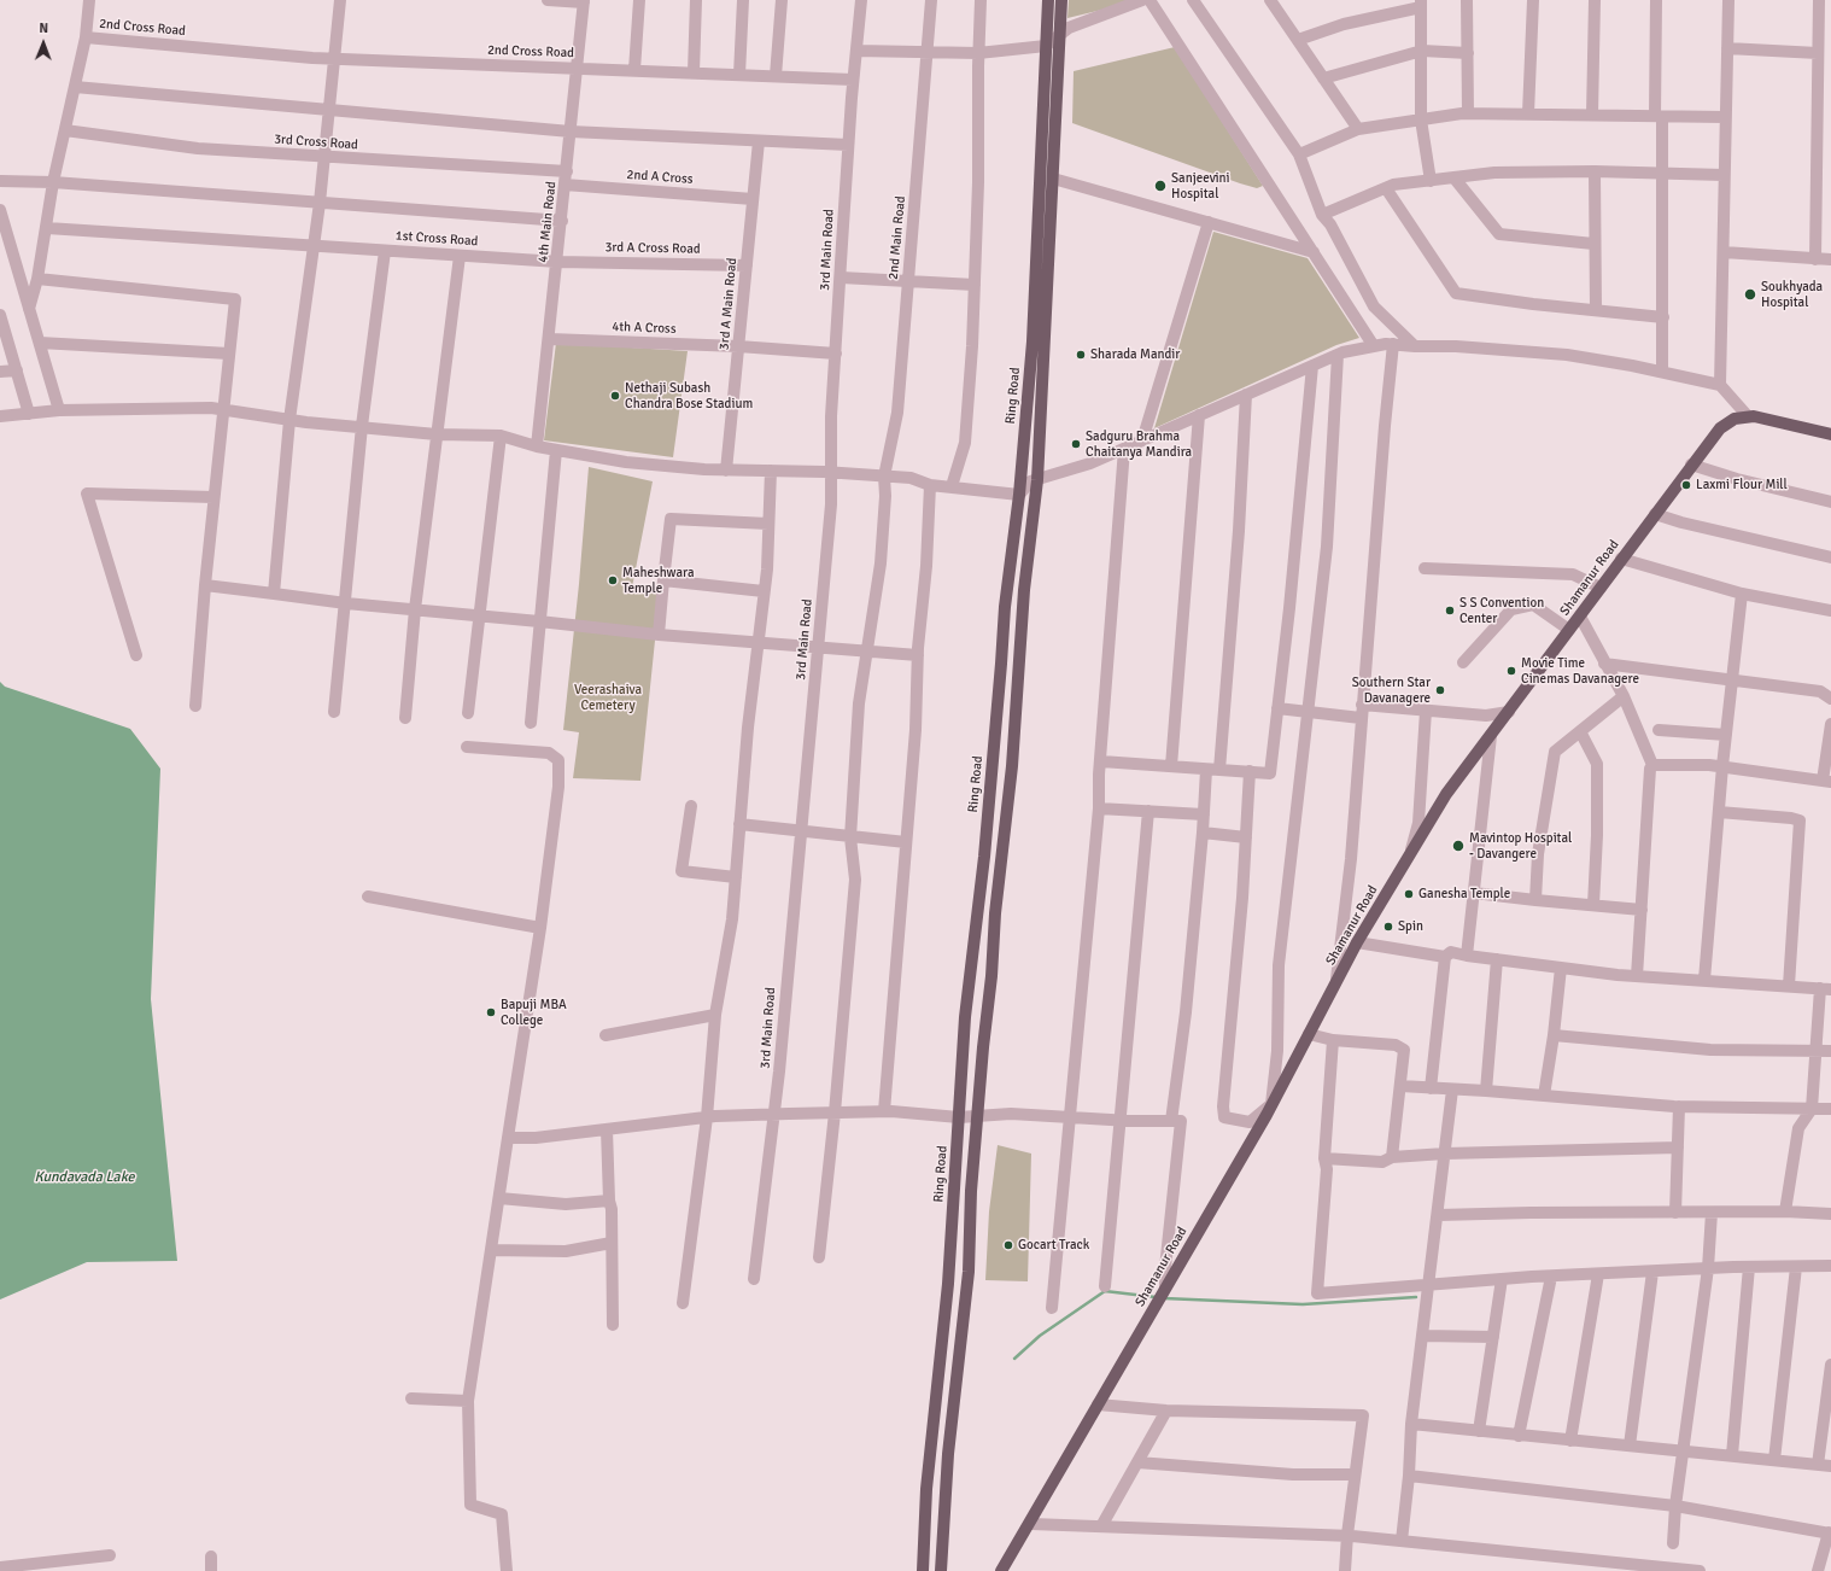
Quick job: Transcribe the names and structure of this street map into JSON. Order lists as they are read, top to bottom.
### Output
{
  "streets": {
    "main road": ["Ring Road", "Shamanur Road"],
    "street": [
      "2nd Cross Road",
      "3rd Cross Road",
      "2nd A Cross",
      "4th Main Road",
      "2nd Main Road",
      "1st Cross Road",
      "3rd A Cross Road",
      "3rd Main Road",
      "3rd A Main Road",
      "4th A Cross"
    ]
  },
  "crossings": [
    ["2nd Cross Road", "3rd Cross Road"],
    ["2nd Cross Road", "4th Main Road"],
    ["2nd Cross Road", "1st Cross Road"],
    ["2nd Cross Road", "3rd Main Road"],
    ["3rd Cross Road", "4th Main Road"],
    ["2nd A Cross", "4th Main Road"],
    ["2nd A Cross", "3rd A Main Road"],
    ["4th Main Road", "1st Cross Road"],
    ["4th Main Road", "3rd A Cross Road"],
    ["4th Main Road", "4th A Cross"],
    ["1st Cross Road", "3rd A Cross Road"],
    ["3rd A Cross Road", "3rd A Main Road"],
    ["3rd Main Road", "4th A Cross"],
    ["3rd A Main Road", "4th A Cross"]
  ],
  "water": ["Kundavada Lake"],
  "parks": ["Veerashaiva Cemetery"],
  "places": [
    "Sanjeevini Hospital",
    "Soukhyada Hospital",
    "Sharada Mandir",
    "Nethaji Subash Chandra Bose Stadium",
    "Sadguru Brahma Chaitanya Mandira",
    "Laxmi Flour Mill",
    "Maheshwara Temple",
    "S S Convention Center",
    "Movie Time Cinemas Davanagere",
    "Southern Star Davanagere",
    "Mavintop Hospital - Davangere",
    "Ganesha Temple",
    "Spin",
    "Bapuji MBA College",
    "Gocart Track"
  ],
  "north": "top"
}
